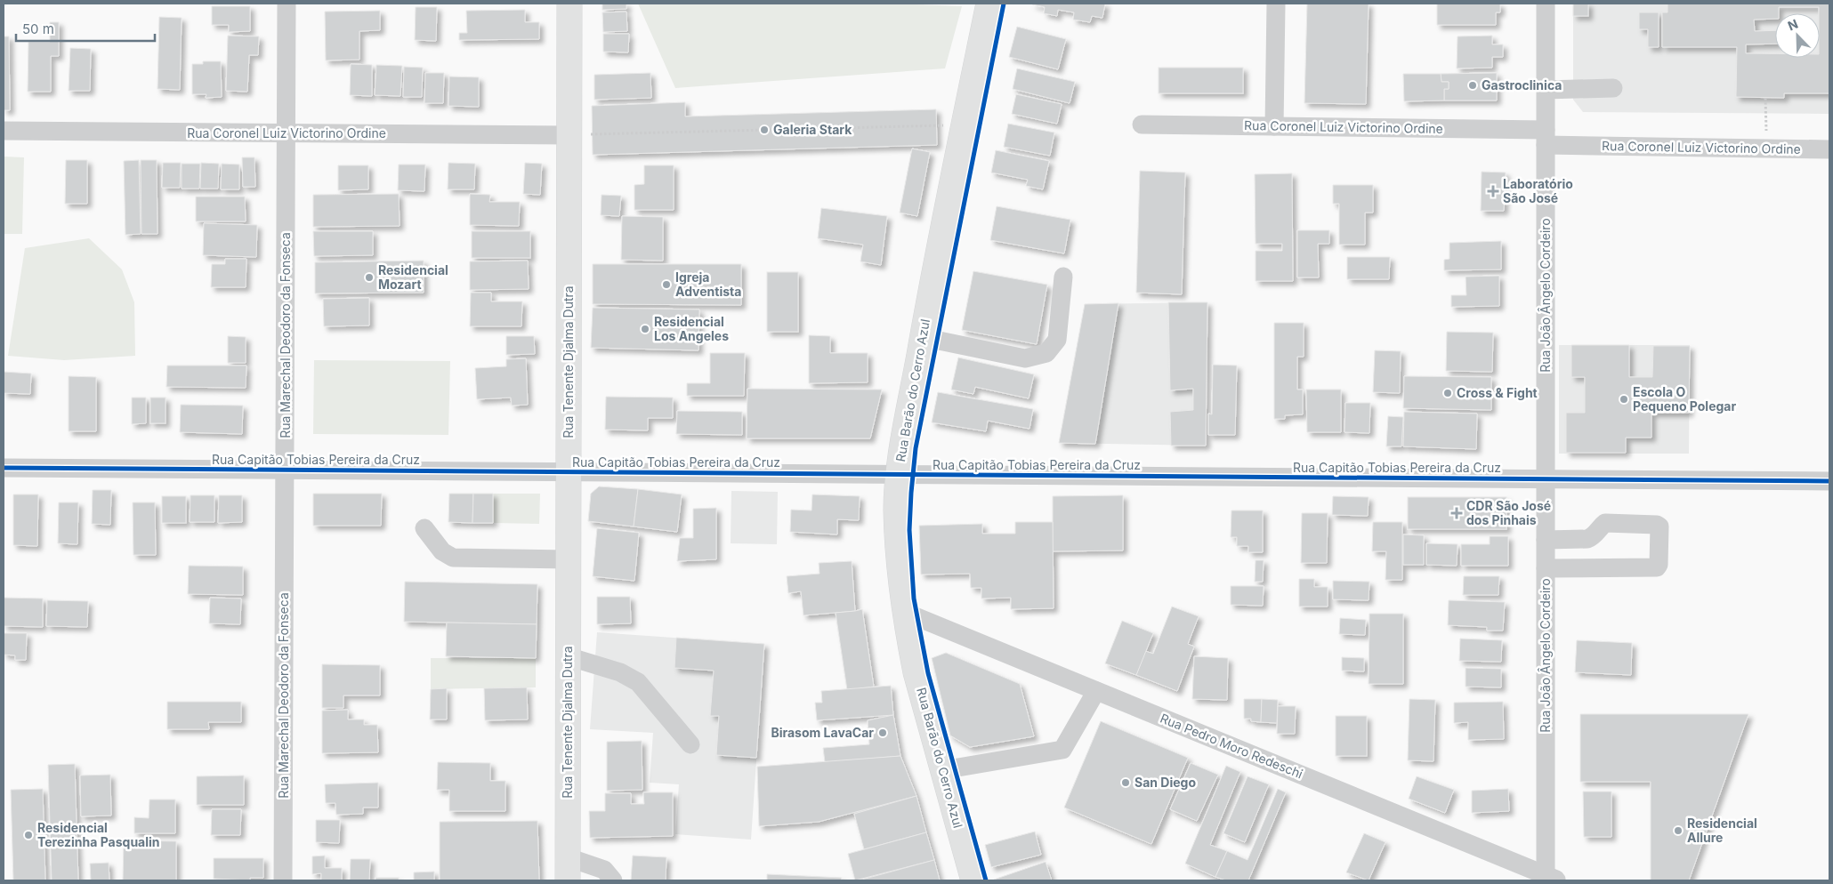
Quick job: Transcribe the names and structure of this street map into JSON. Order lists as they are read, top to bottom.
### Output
{
  "streets": {
    "main road": ["Rua Tenente Djalma Dutra", "Rua Barão do Cerro Azul"],
    "street": [
      "Rua Coronel Luiz Victorino Ordine",
      "Rua João Ângelo Cordeiro",
      "Rua Marechal Deodoro da Fonseca",
      "Rua Capitão Tobias Pereira da Cruz",
      "Rua Pedro Moro Redeschi"
    ]
  },
  "crossings": [
    ["Rua Coronel Luiz Victorino Ordine", "Rua João Ângelo Cordeiro"],
    ["Rua Coronel Luiz Victorino Ordine", "Rua Marechal Deodoro da Fonseca"],
    ["Rua Coronel Luiz Victorino Ordine", "Rua Tenente Djalma Dutra"],
    ["Rua João Ângelo Cordeiro", "Rua Capitão Tobias Pereira da Cruz"],
    ["Rua João Ângelo Cordeiro", "Rua Pedro Moro Redeschi"],
    ["Rua Marechal Deodoro da Fonseca", "Rua Capitão Tobias Pereira da Cruz"],
    ["Rua Tenente Djalma Dutra", "Rua Capitão Tobias Pereira da Cruz"],
    ["Rua Barão do Cerro Azul", "Rua Capitão Tobias Pereira da Cruz"],
    ["Rua Barão do Cerro Azul", "Rua Pedro Moro Redeschi"]
  ],
  "places": {
    "other": [
      "Gastroclinica",
      "Galeria Stark",
      "Residencial Mozart",
      "Igreja Adventista",
      "Residencial Los Angeles",
      "Cross & Fight",
      "Escola O Pequeno Polegar",
      "Birasom LavaCar",
      "San Diego",
      "Residencial Allure",
      "Residencial Terezinha Pasqualin"
    ],
    "health": ["Laboratório São José", "CDR São José dos Pinhais"]
  },
  "scale_bar": "50 m",
  "north": "top left"
}
